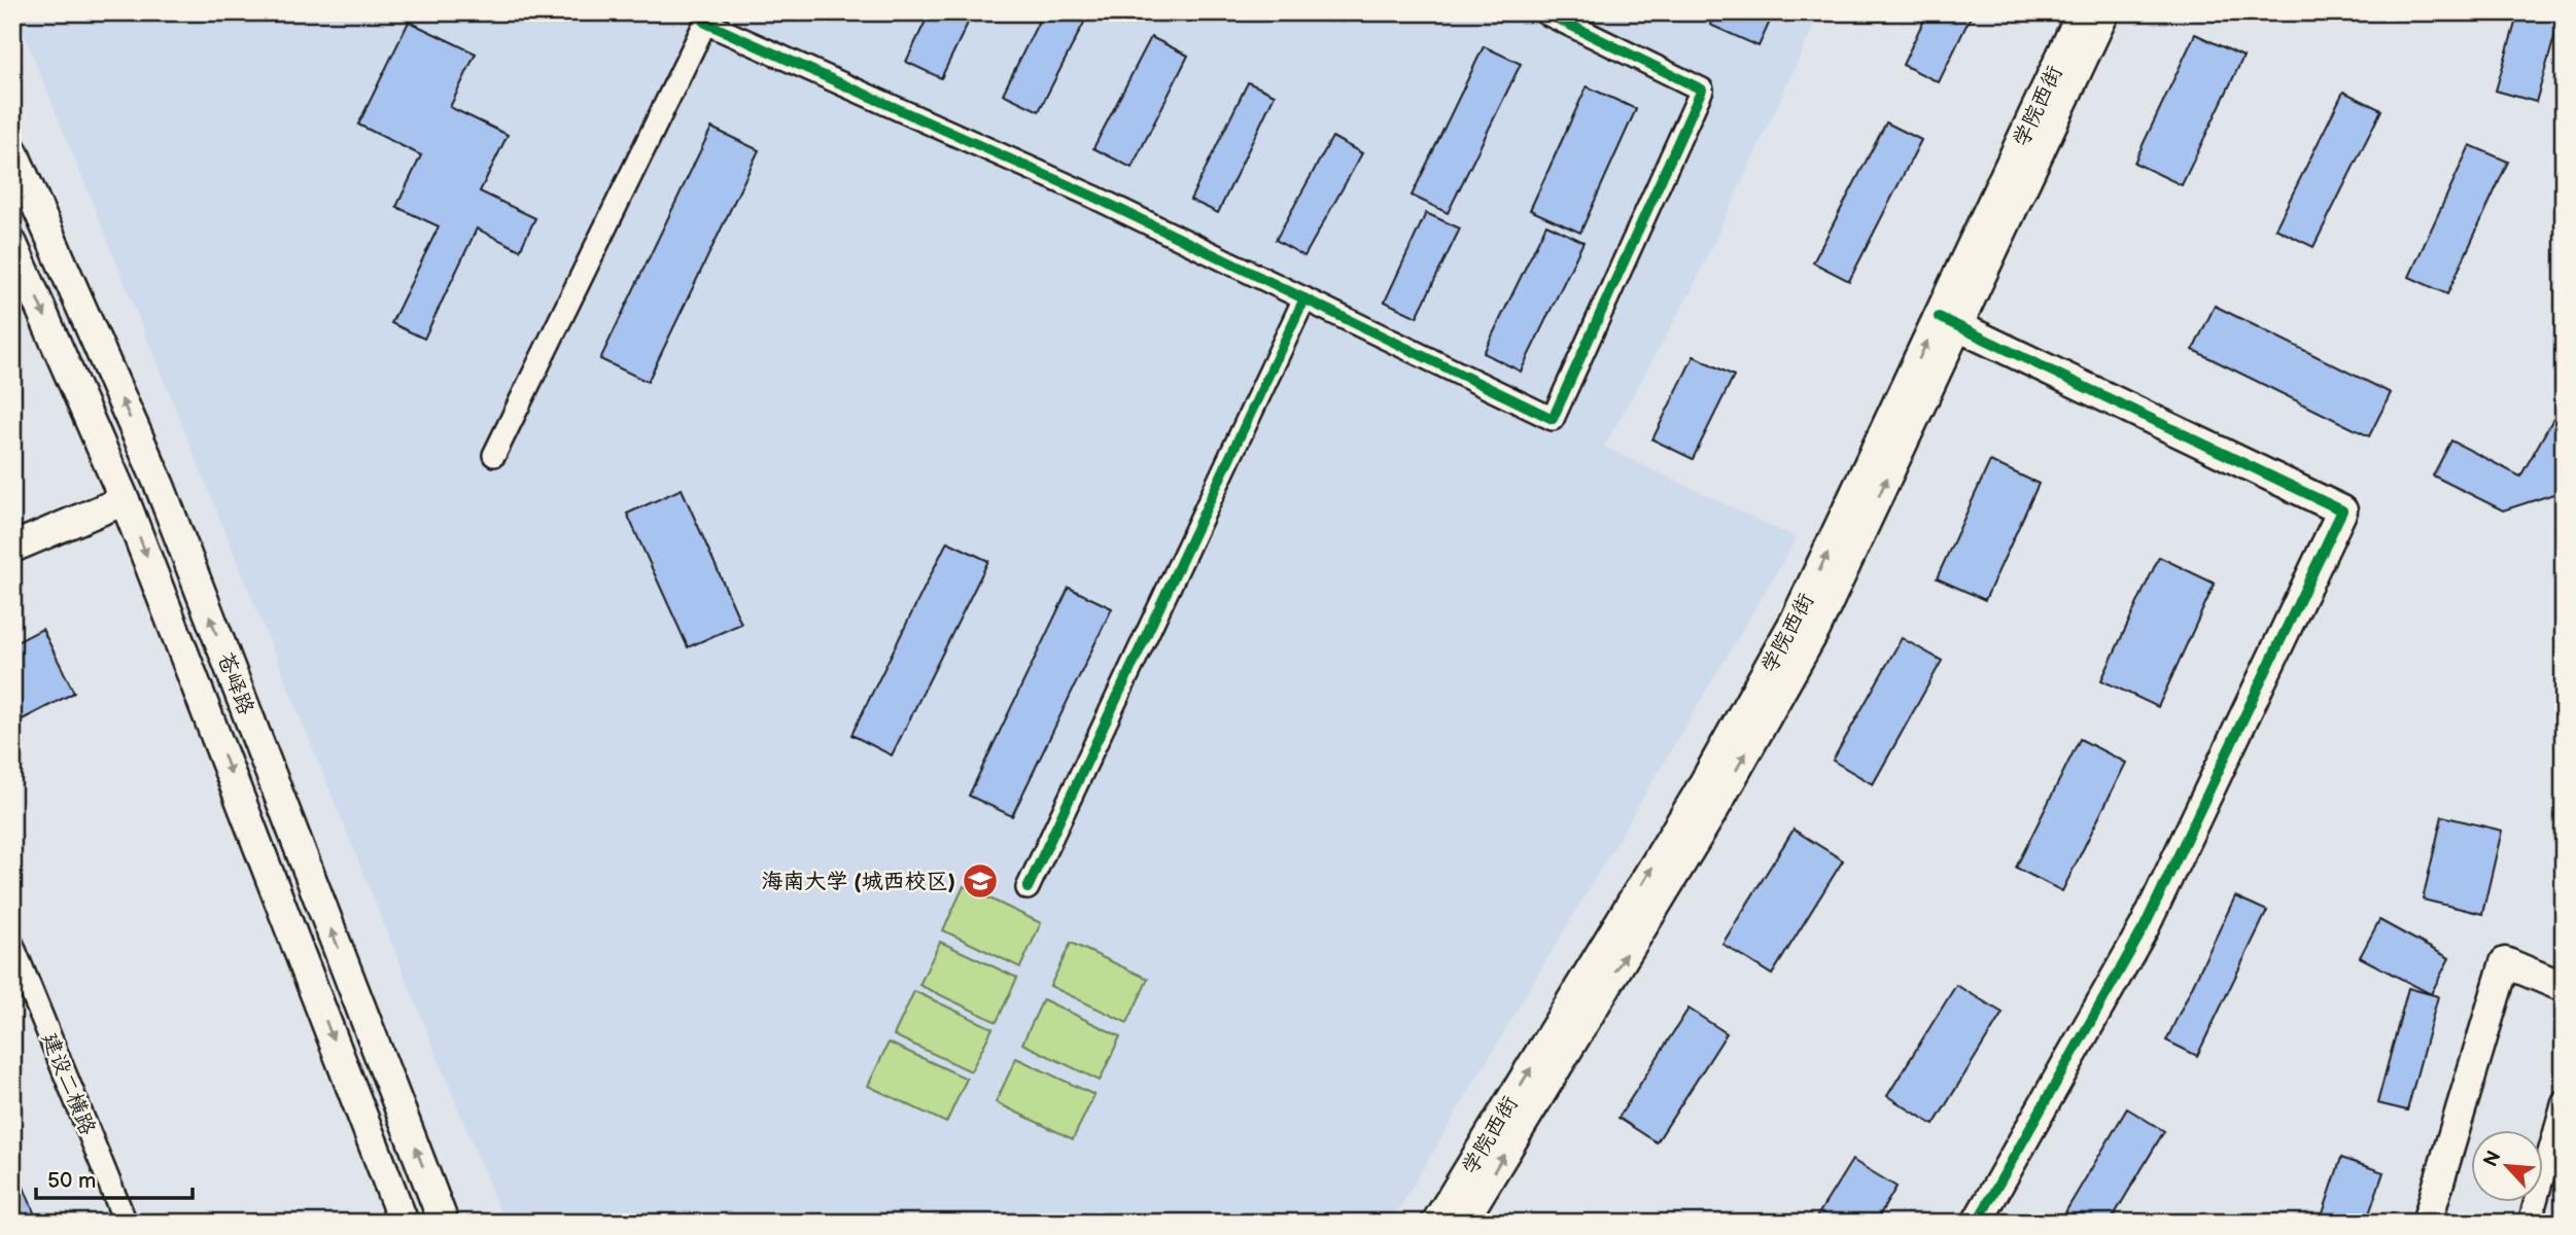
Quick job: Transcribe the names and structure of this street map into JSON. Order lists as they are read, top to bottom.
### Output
{
  "streets": {
    "main road": ["学院西街", "苍峄路"],
    "street": ["建设二横路"]
  },
  "one_way": ["学院西街"],
  "places": {
    "school or university": ["海南大学 (城西校区)"]
  },
  "scale_bar": "50 m",
  "north": "top left"
}
